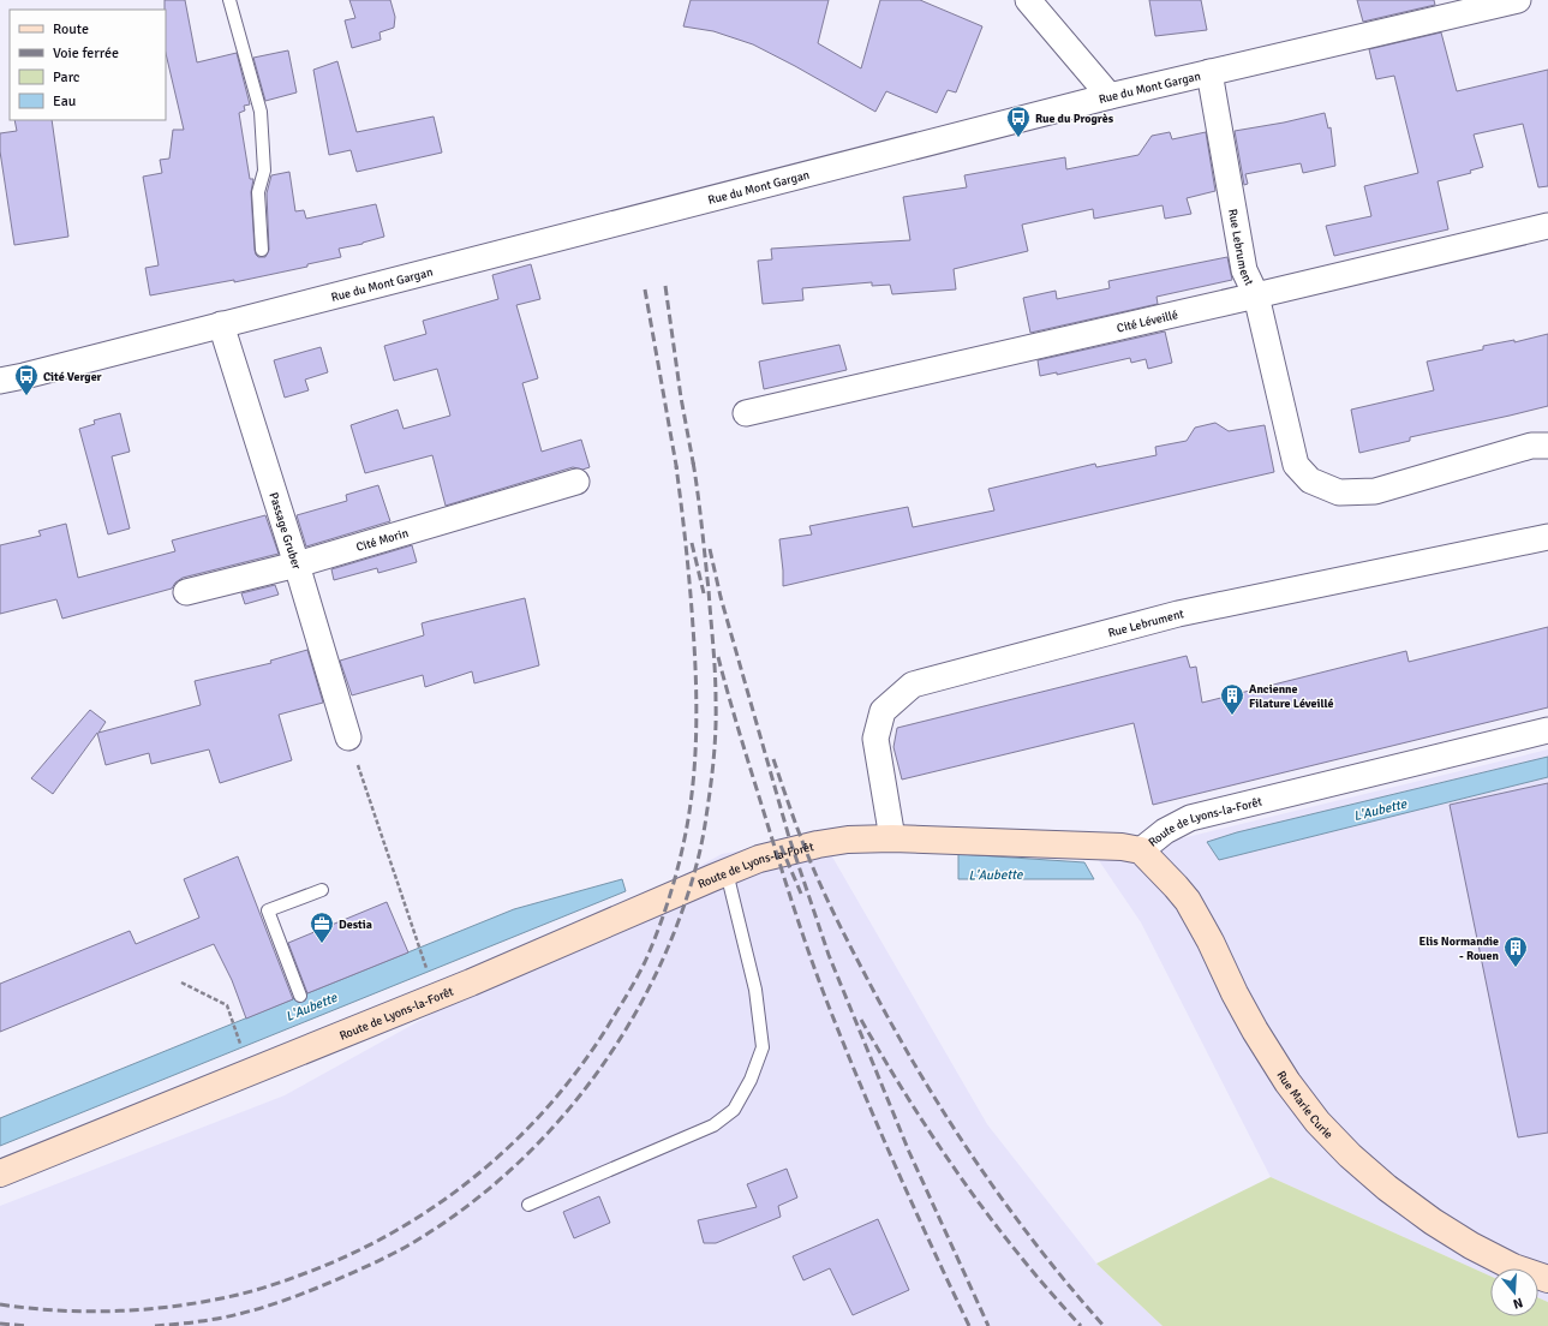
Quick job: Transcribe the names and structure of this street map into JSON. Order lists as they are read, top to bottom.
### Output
{
  "streets": {
    "street": [
      "Rue du Mont Gargan",
      "Rue Lebrument",
      "Cité Léveillé",
      "Passage Gruber",
      "Cité Morin",
      "Route de Lyons-la-Forêt",
      "Rue Marie Curie"
    ]
  },
  "crossings": [
    ["Rue du Mont Gargan", "Rue Lebrument"],
    ["Rue du Mont Gargan", "Passage Gruber"],
    ["Rue Lebrument", "Cité Léveillé"],
    ["Rue Lebrument", "Route de Lyons-la-Forêt"],
    ["Passage Gruber", "Cité Morin"],
    ["Route de Lyons-la-Forêt", "Rue Marie Curie"]
  ],
  "water": ["L'Aubette"],
  "places": {
    "bus stop": ["Rue du Progrès", "Cité Verger"],
    "building": ["Ancienne Filature Léveillé", "Elis Normandie - Rouen"],
    "office": ["Destia"]
  },
  "legend": [
    "Route",
    "Voie ferrée",
    "Parc",
    "Eau"
  ],
  "north": "bottom"
}
